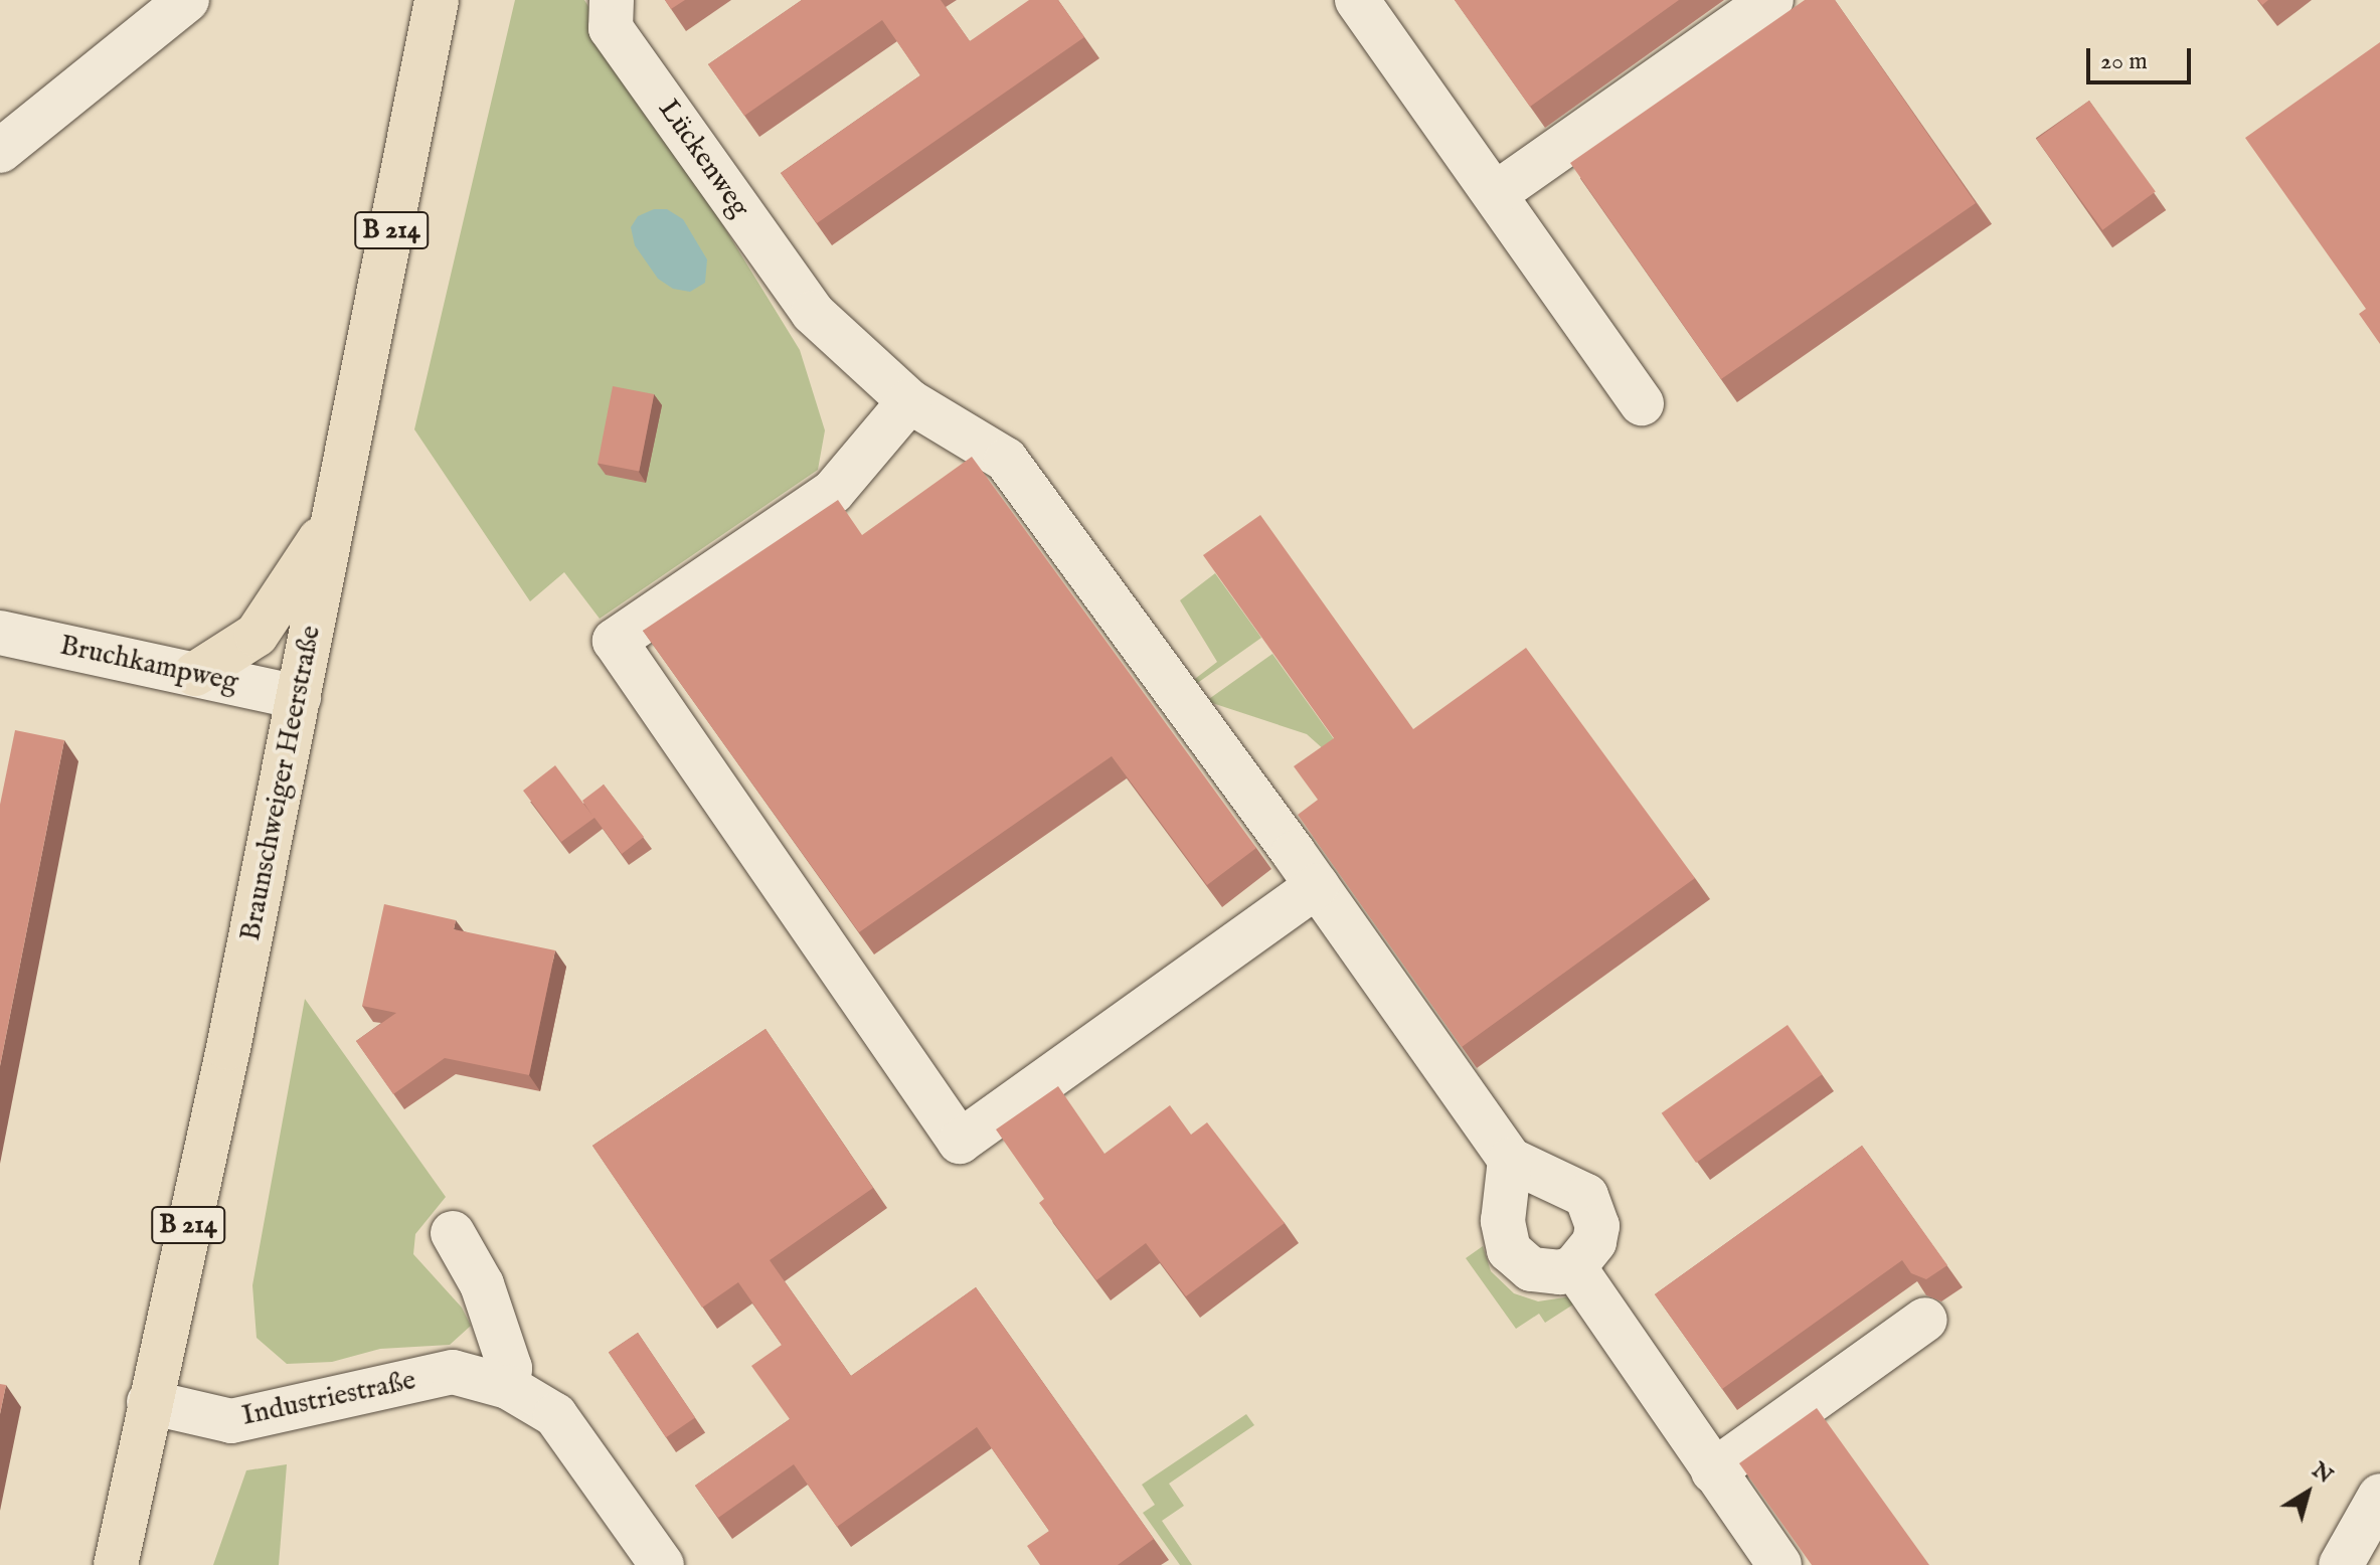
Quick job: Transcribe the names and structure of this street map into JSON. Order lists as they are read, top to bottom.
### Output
{
  "streets": {
    "main road": ["B 214", "Braunschweiger Heerstraße"],
    "street": ["Lückenweg", "Bruchkampweg", "Industriestraße"]
  },
  "crossings": [
    ["Bruchkampweg", "Braunschweiger Heerstraße"],
    ["Braunschweiger Heerstraße", "Industriestraße"]
  ],
  "scale_bar": "20 m",
  "north": "top right"
}
